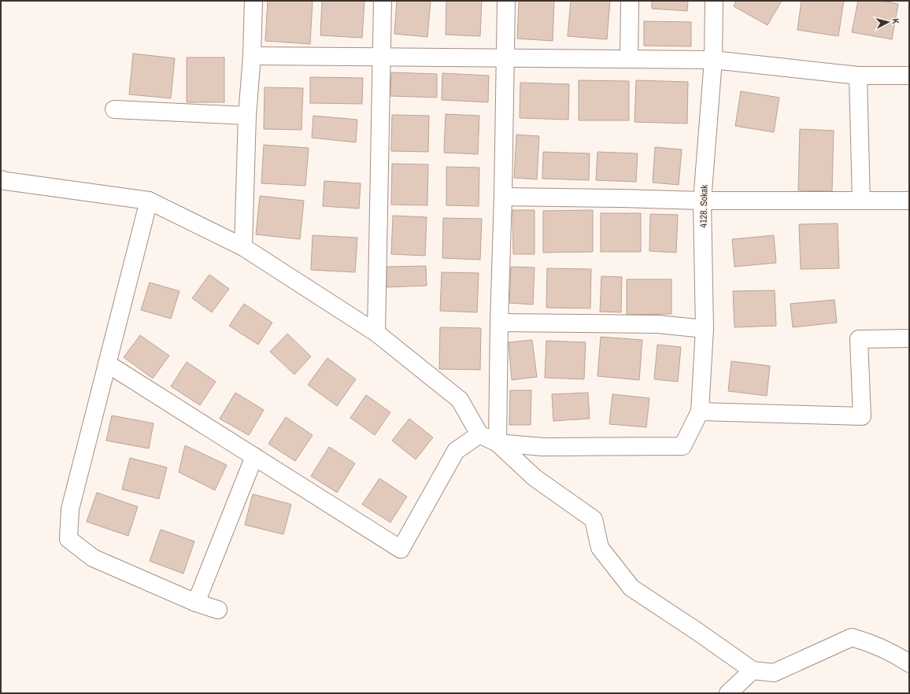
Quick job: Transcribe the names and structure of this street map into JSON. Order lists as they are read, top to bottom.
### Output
{
  "streets": {
    "street": ["4128. Sokak"]
  },
  "north": "right"
}
